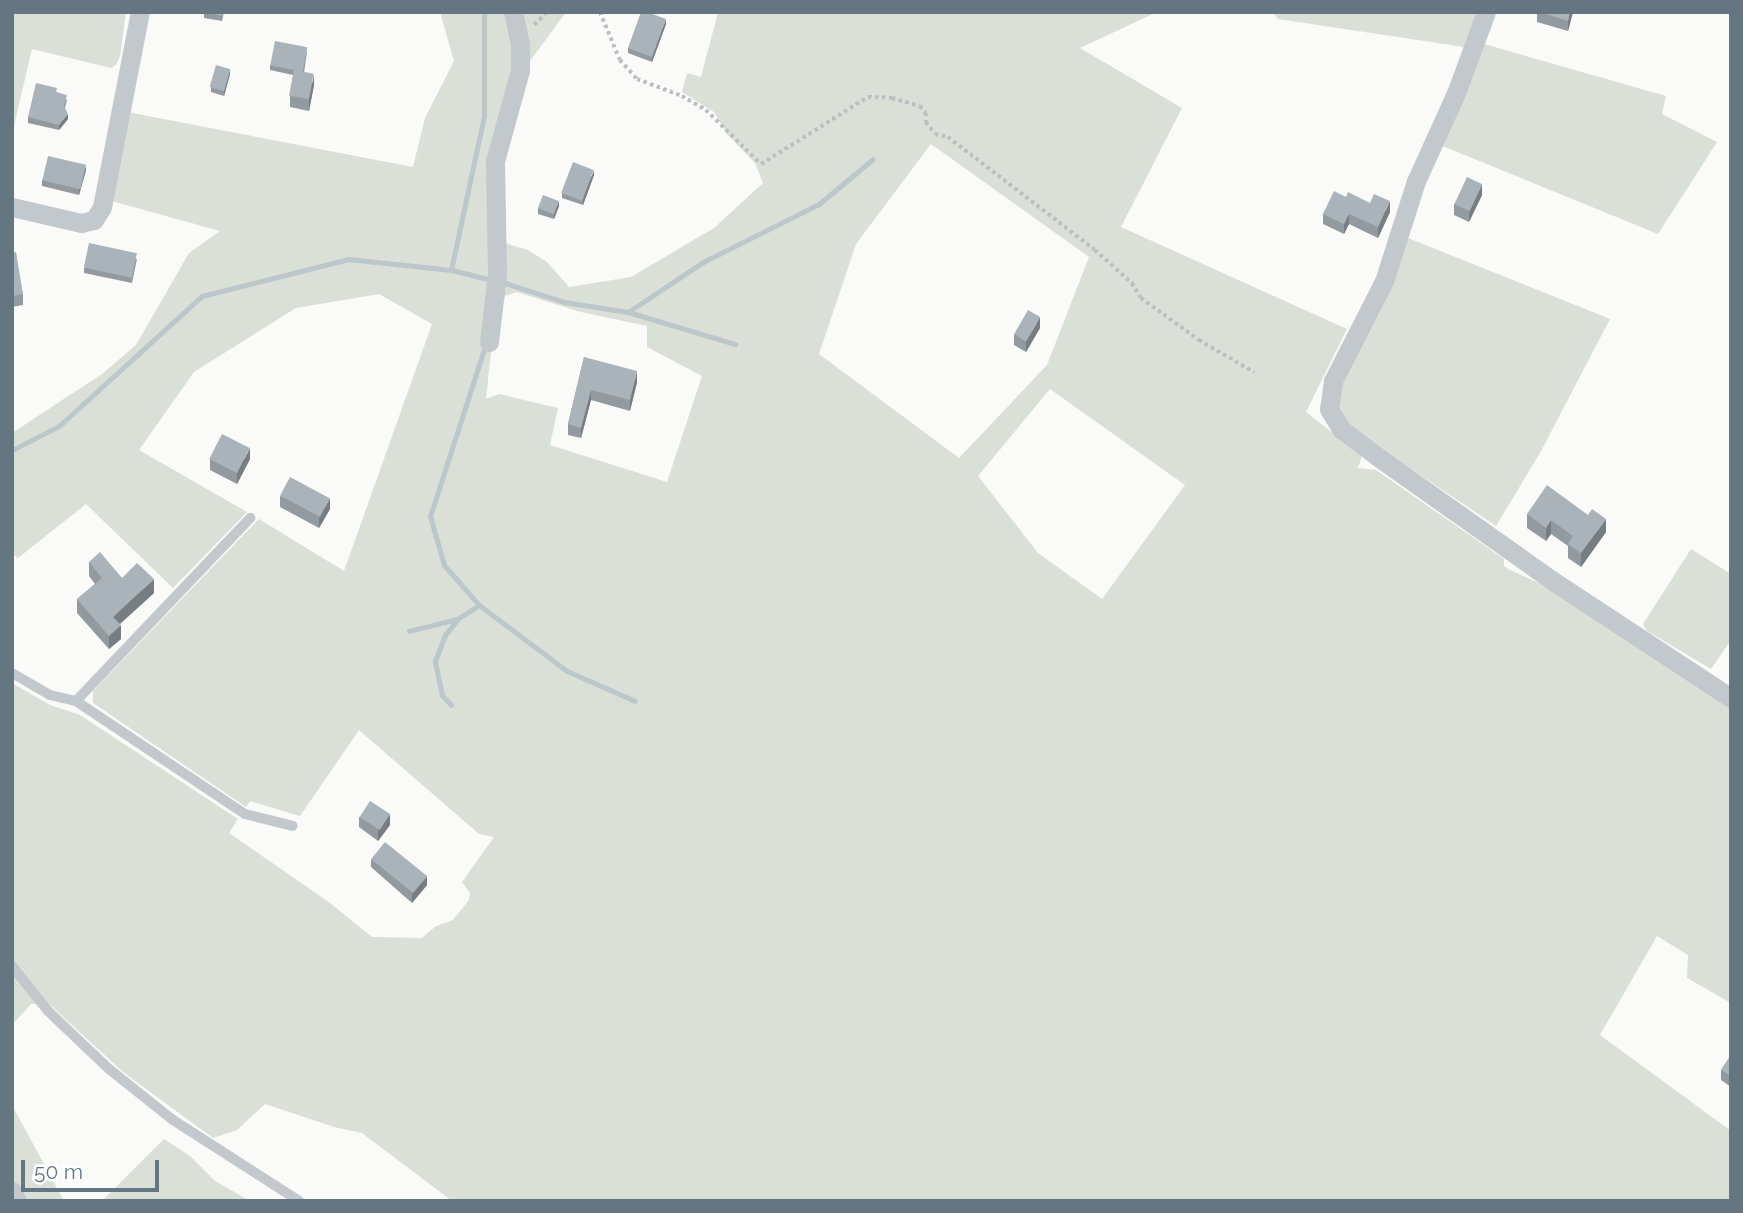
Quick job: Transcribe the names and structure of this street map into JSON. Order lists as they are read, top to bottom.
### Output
{
  "scale_bar": "50 m"
}
